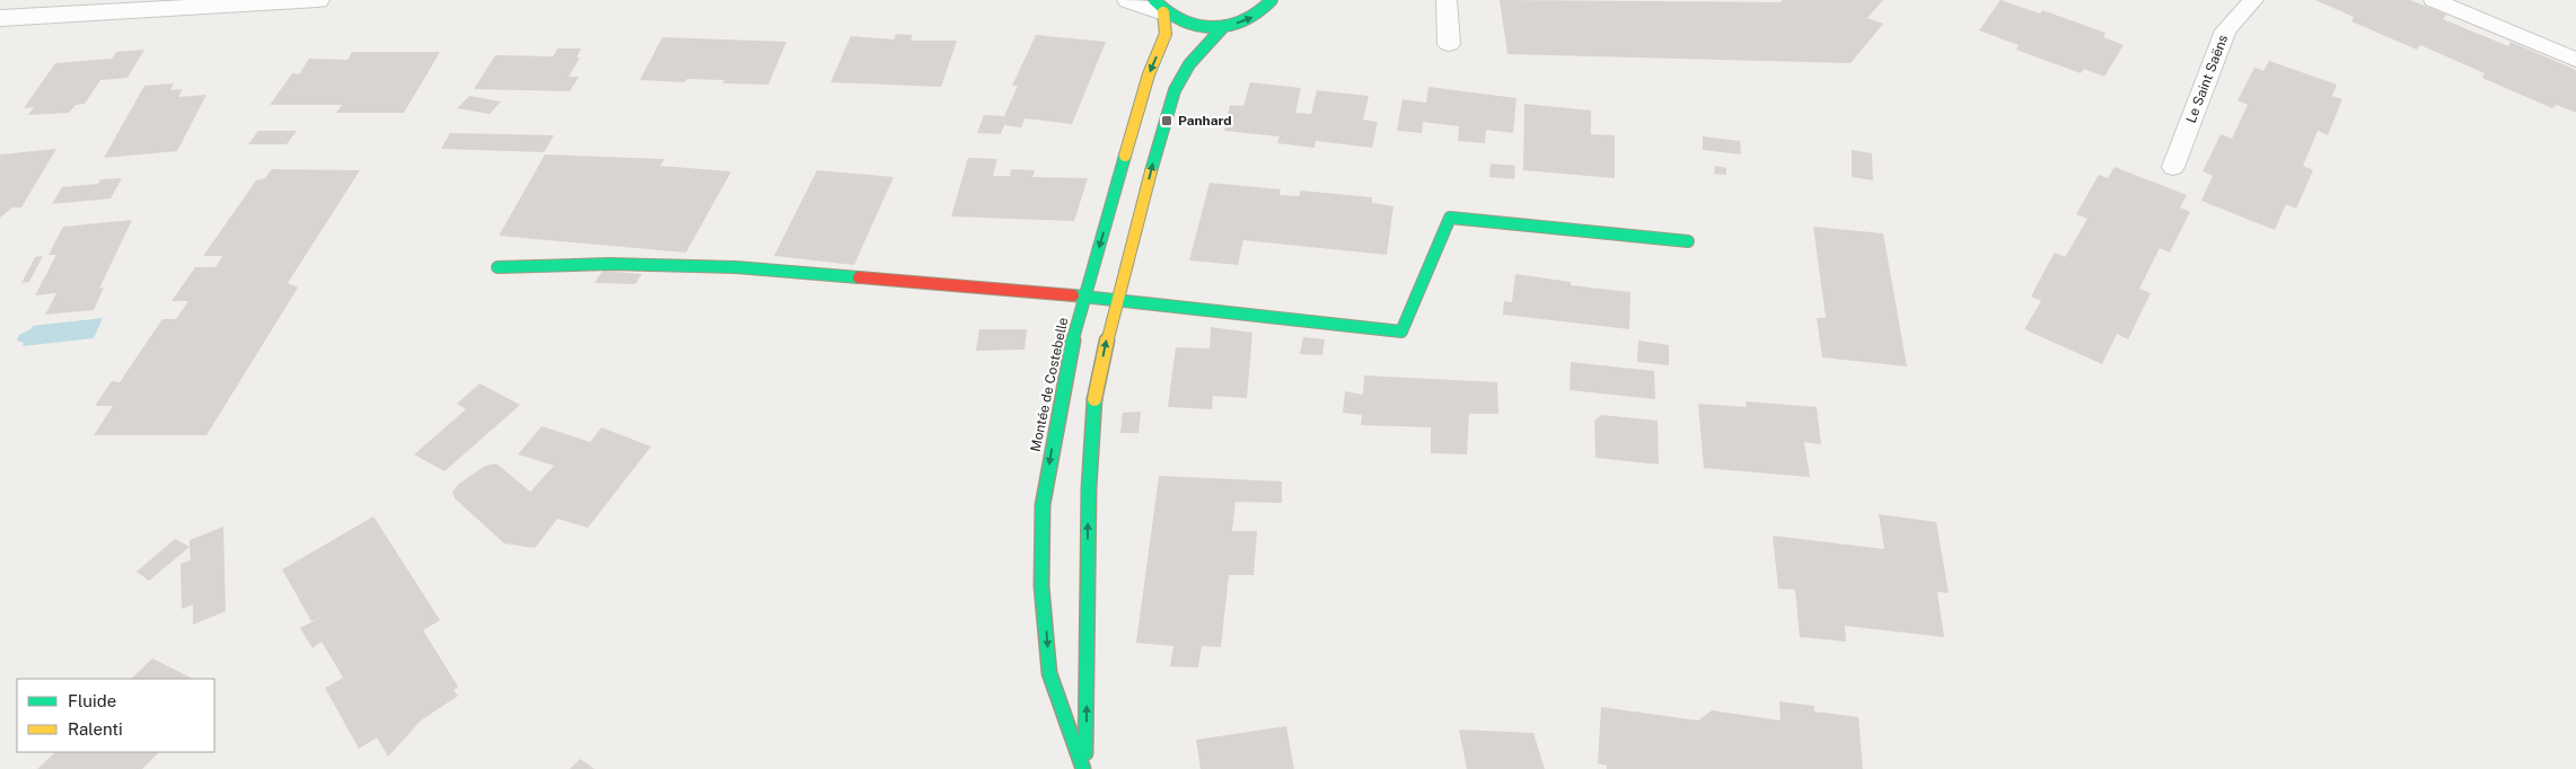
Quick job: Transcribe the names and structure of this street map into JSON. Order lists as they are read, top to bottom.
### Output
{
  "streets": {
    "main road": ["Montée de Costebelle"],
    "lane": ["Le Saint Saëns"]
  },
  "places": {
    "transit": ["Panhard"]
  },
  "legend": ["Fluide", "Ralenti"]
}
